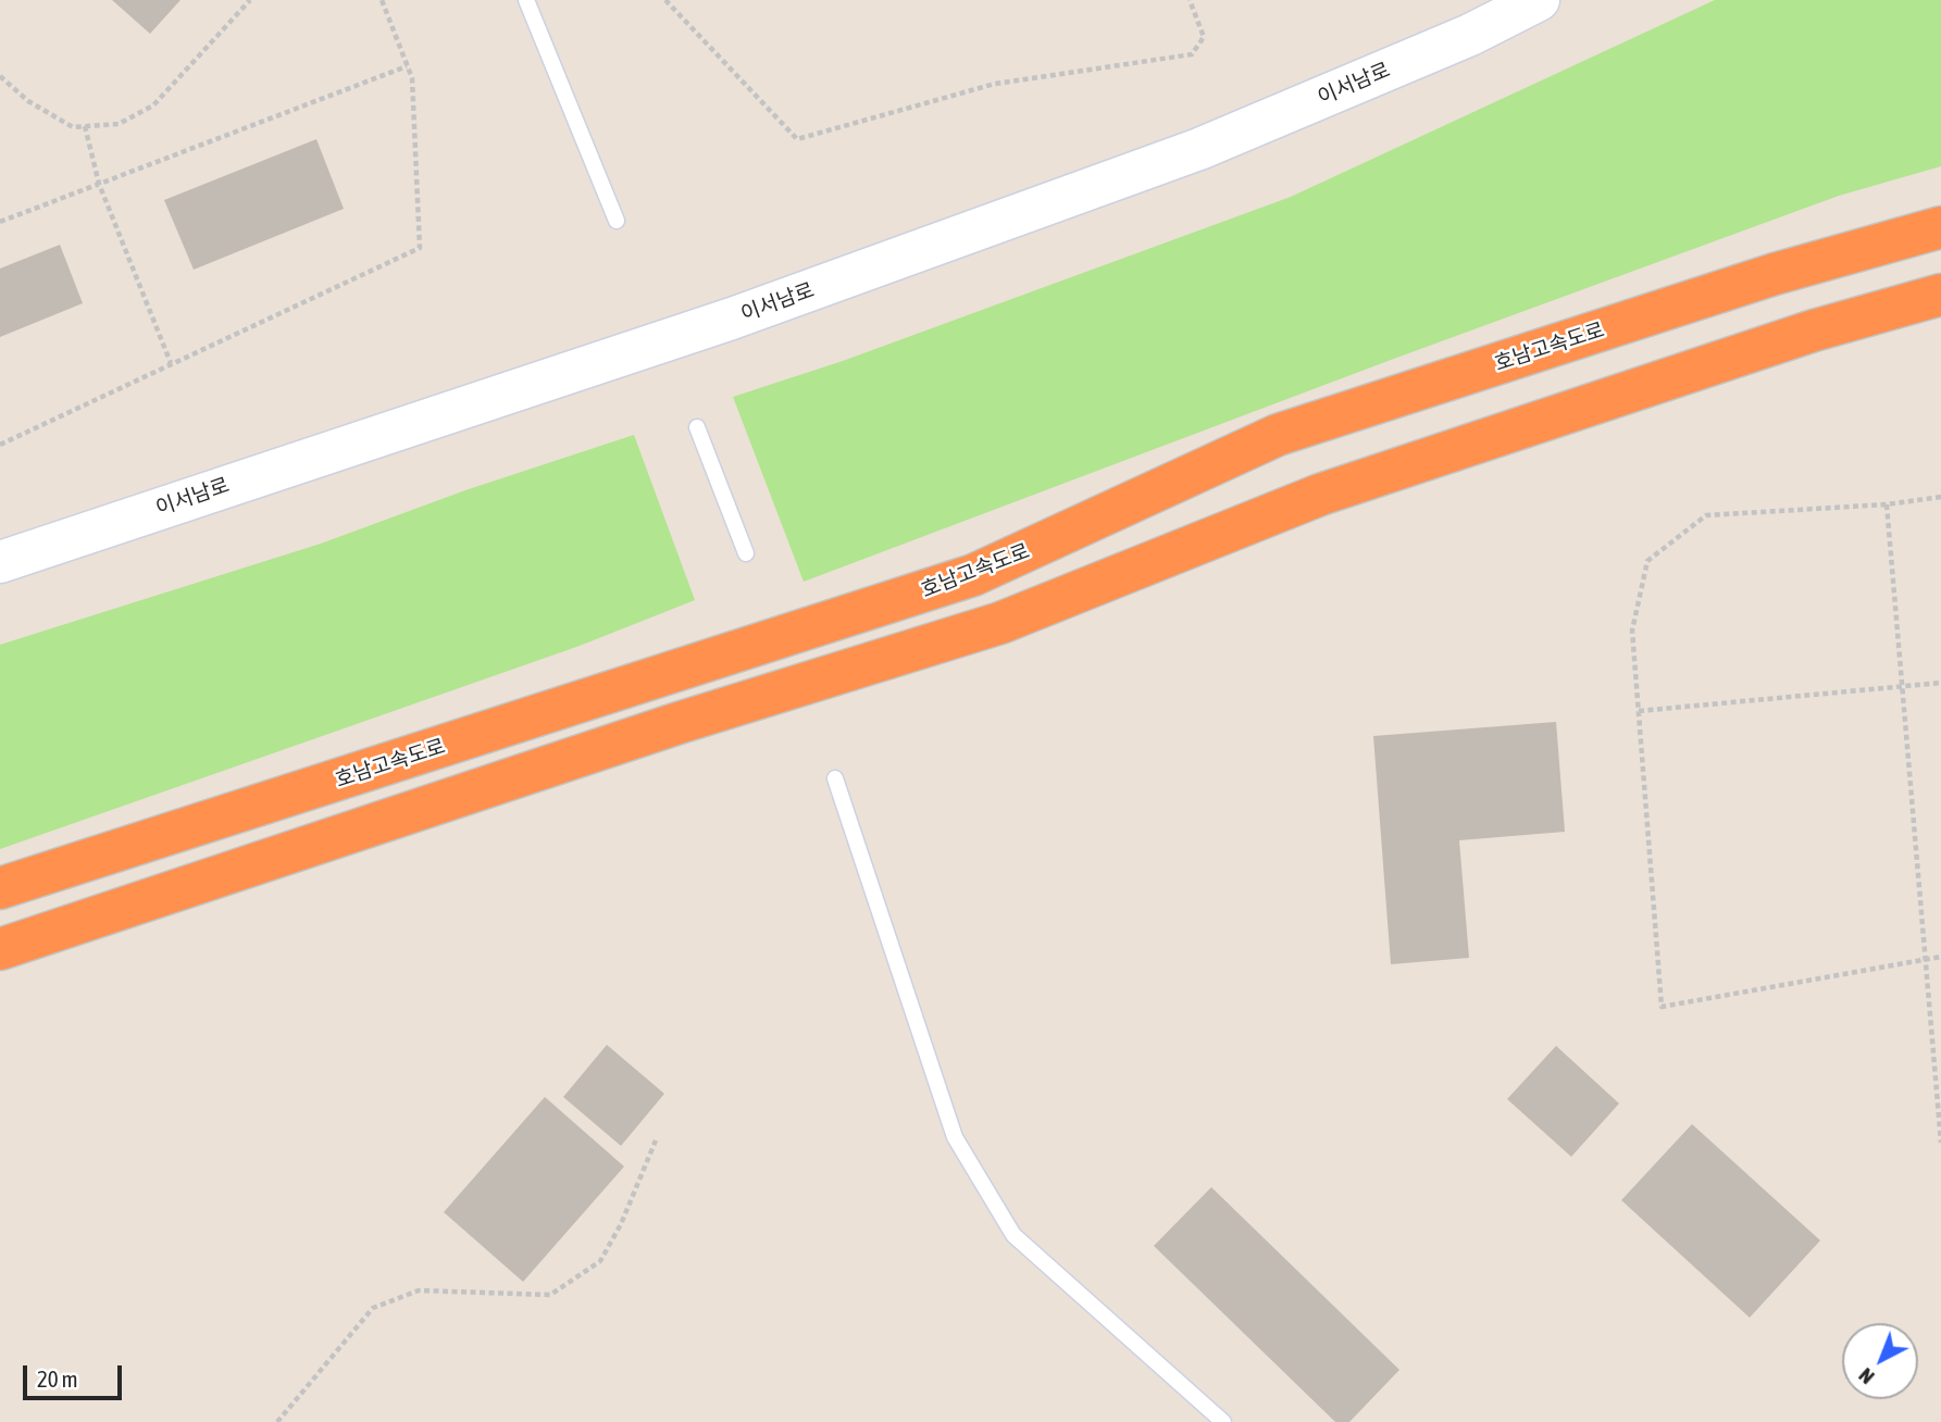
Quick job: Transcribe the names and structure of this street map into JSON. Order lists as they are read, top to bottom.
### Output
{
  "streets": {
    "highway": ["호남고속도로"],
    "main road": ["이서남로"]
  },
  "scale_bar": "20 m",
  "north": "bottom left"
}
